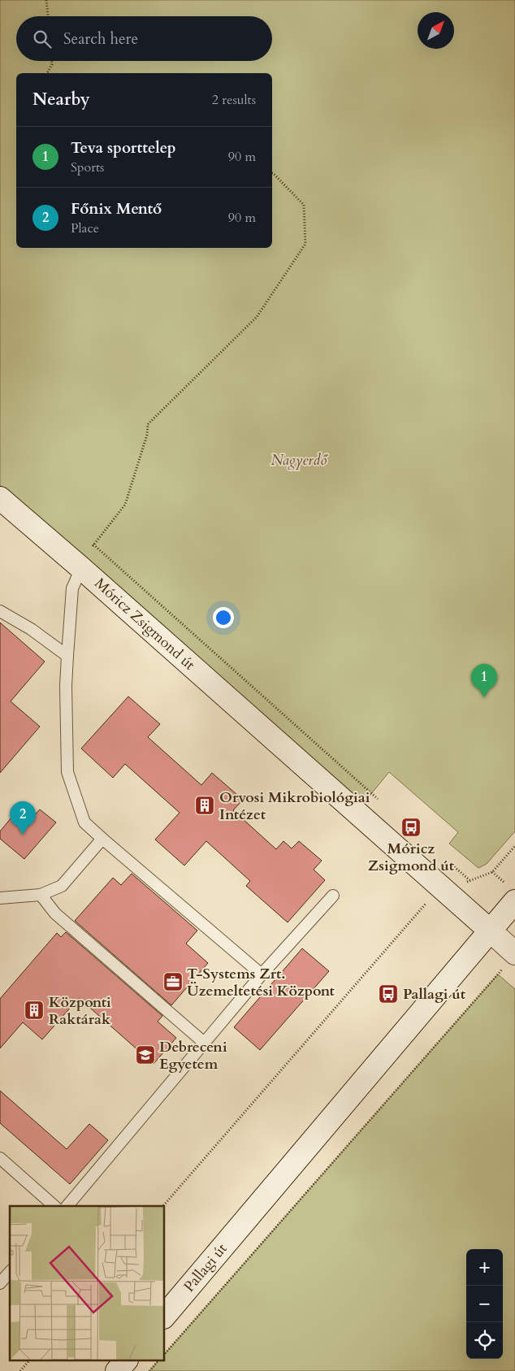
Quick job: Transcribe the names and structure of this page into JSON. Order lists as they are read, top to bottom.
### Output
{
  "streets": {
    "street": ["Móricz Zsigmond út", "Pallagi út"]
  },
  "crossings": [
    ["Móricz Zsigmond út", "Pallagi út"]
  ],
  "parks": ["Nagyerdő"],
  "places": {
    "building": ["Orvosi Mikrobiológiai Intézet", "Központi Raktárak"],
    "bus stop": ["Móricz Zsigmond út", "Pallagi út"],
    "office": ["T-Systems Zrt. Üzemeltetési Központ"],
    "school or university": ["Debreceni Egyetem"]
  },
  "north": "top right",
  "page": {
    "search": "Search here",
    "heading": ["Nearby", "2 results"],
    "list": [
      {
        "mark": "1",
        "name": "Teva sporttelep",
        "note": "Sports",
        "value": "90 m"
      },
      {
        "mark": "2",
        "name": "Főnix Mentő",
        "note": "Place",
        "value": "90 m"
      }
    ],
    "pins": ["1", "2"],
    "map_buttons": ["+", "−"]
  }
}
